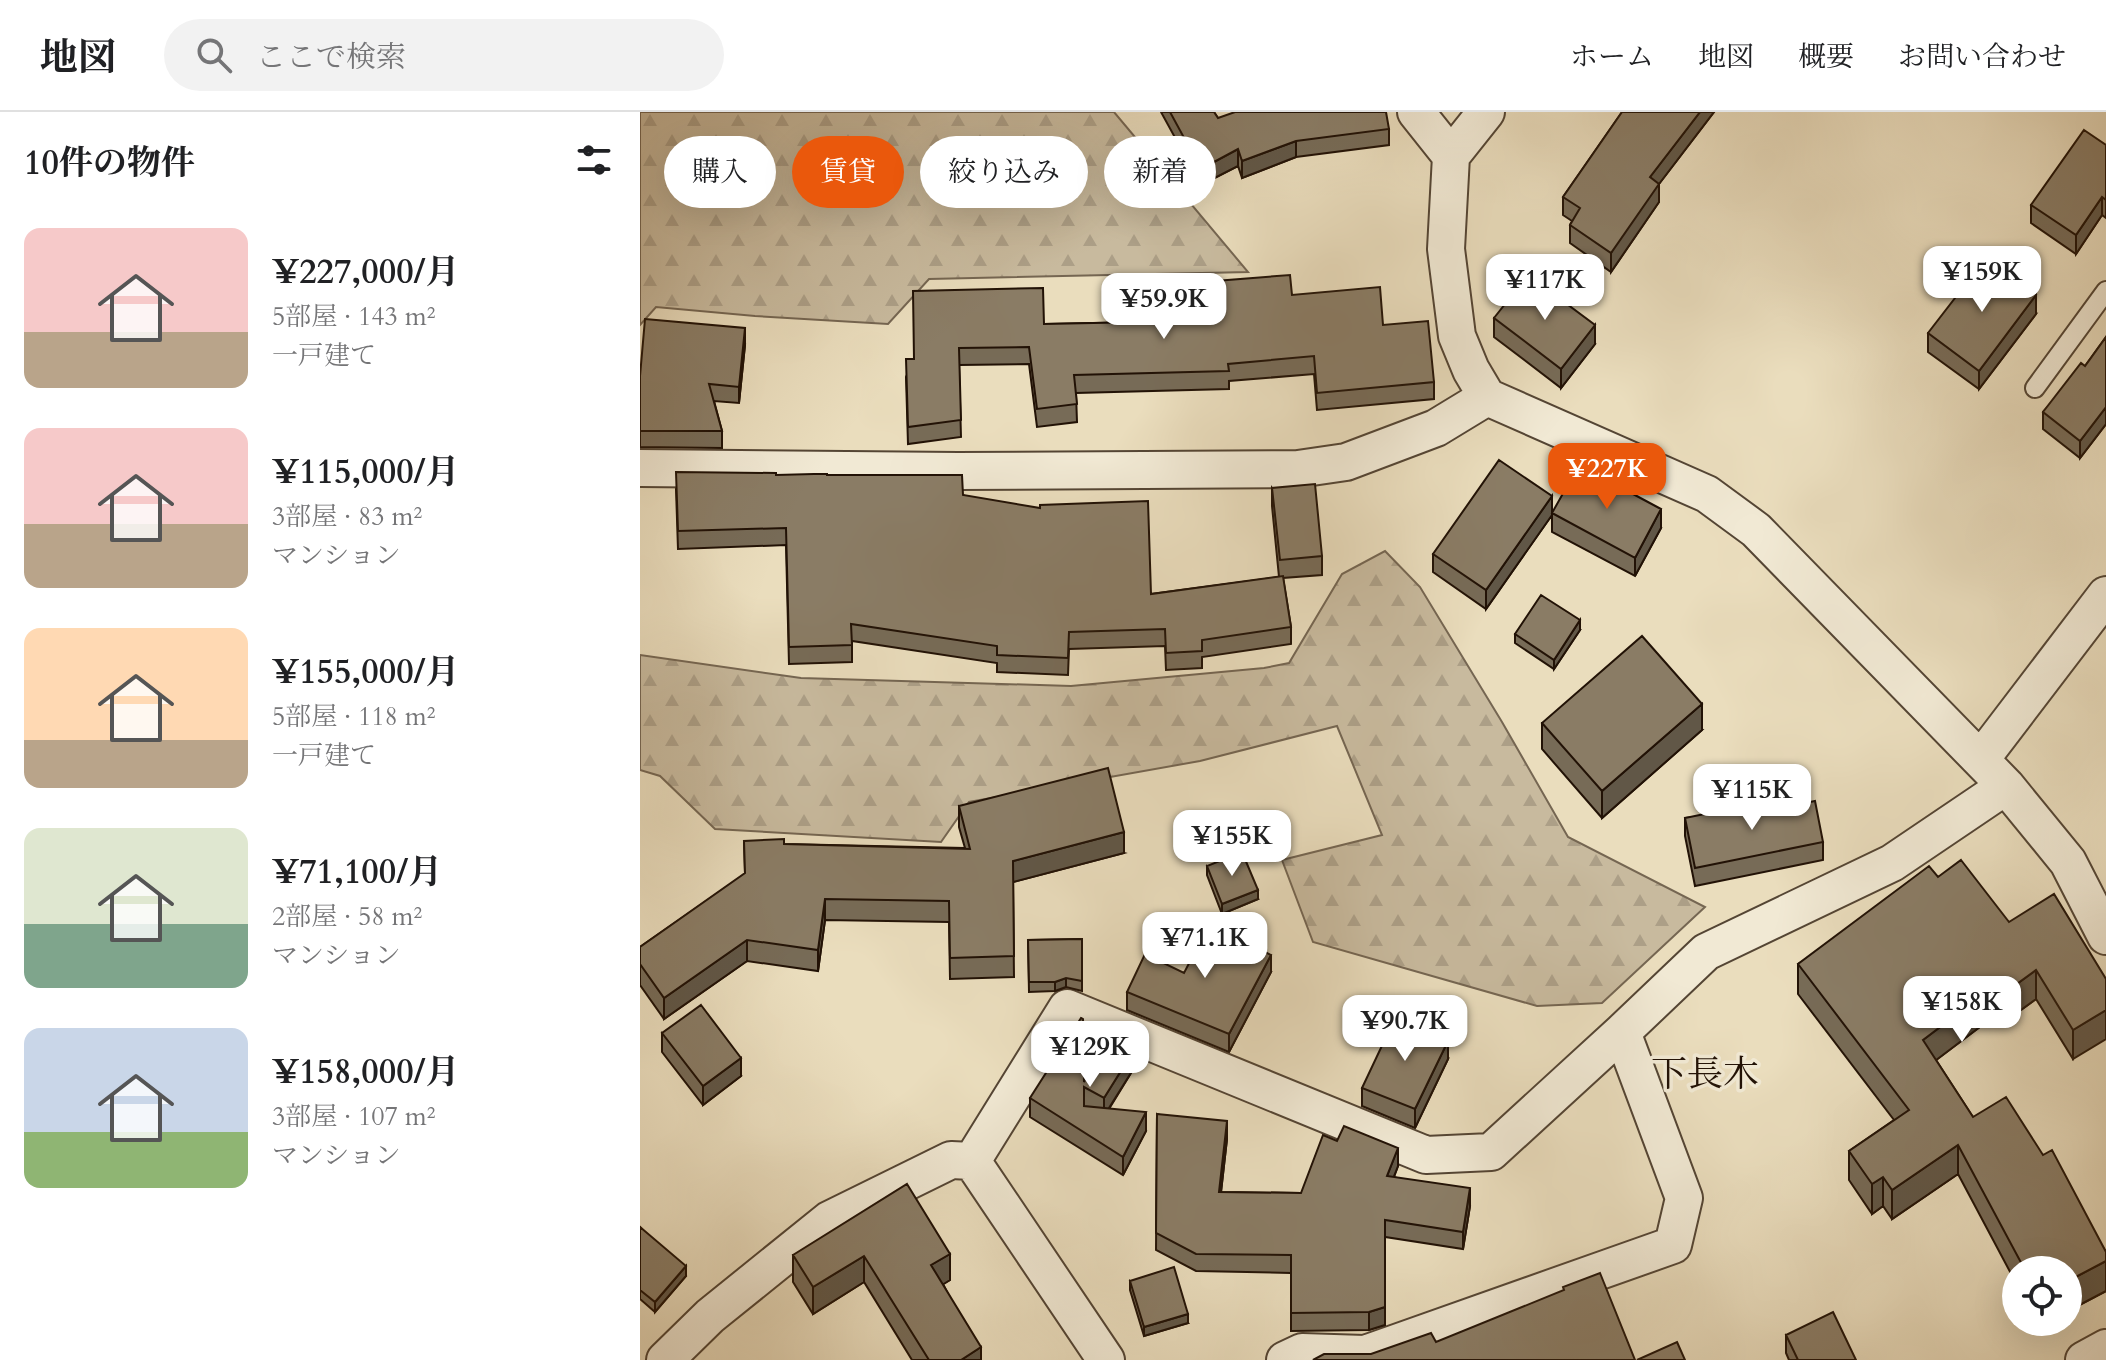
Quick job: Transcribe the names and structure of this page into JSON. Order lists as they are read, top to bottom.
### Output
{
  "districts": ["下長木"],
  "page": {
    "header": "地図",
    "search": "ここで検索",
    "nav": [
      "ホーム",
      "地図",
      "概要",
      "お問い合わせ"
    ],
    "heading": "10件の物件",
    "chip": [
      "購入",
      "賃貸",
      "絞り込み",
      "新着"
    ],
    "list": [
      {
        "name": "¥227,000/月",
        "note": "5部屋 · 143 m² · 一戸建て"
      },
      {
        "name": "¥115,000/月",
        "note": "3部屋 · 83 m² · マンション"
      },
      {
        "name": "¥155,000/月",
        "note": "5部屋 · 118 m² · 一戸建て"
      },
      {
        "name": "¥71,100/月",
        "note": "2部屋 · 58 m² · マンション"
      },
      {
        "name": "¥158,000/月",
        "note": "3部屋 · 107 m² · マンション"
      }
    ],
    "price": [
      "¥159K",
      "¥117K",
      "¥59.9K",
      "¥227K",
      "¥115K",
      "¥155K",
      "¥71.1K",
      "¥158K",
      "¥90.7K",
      "¥129K"
    ]
  }
}
